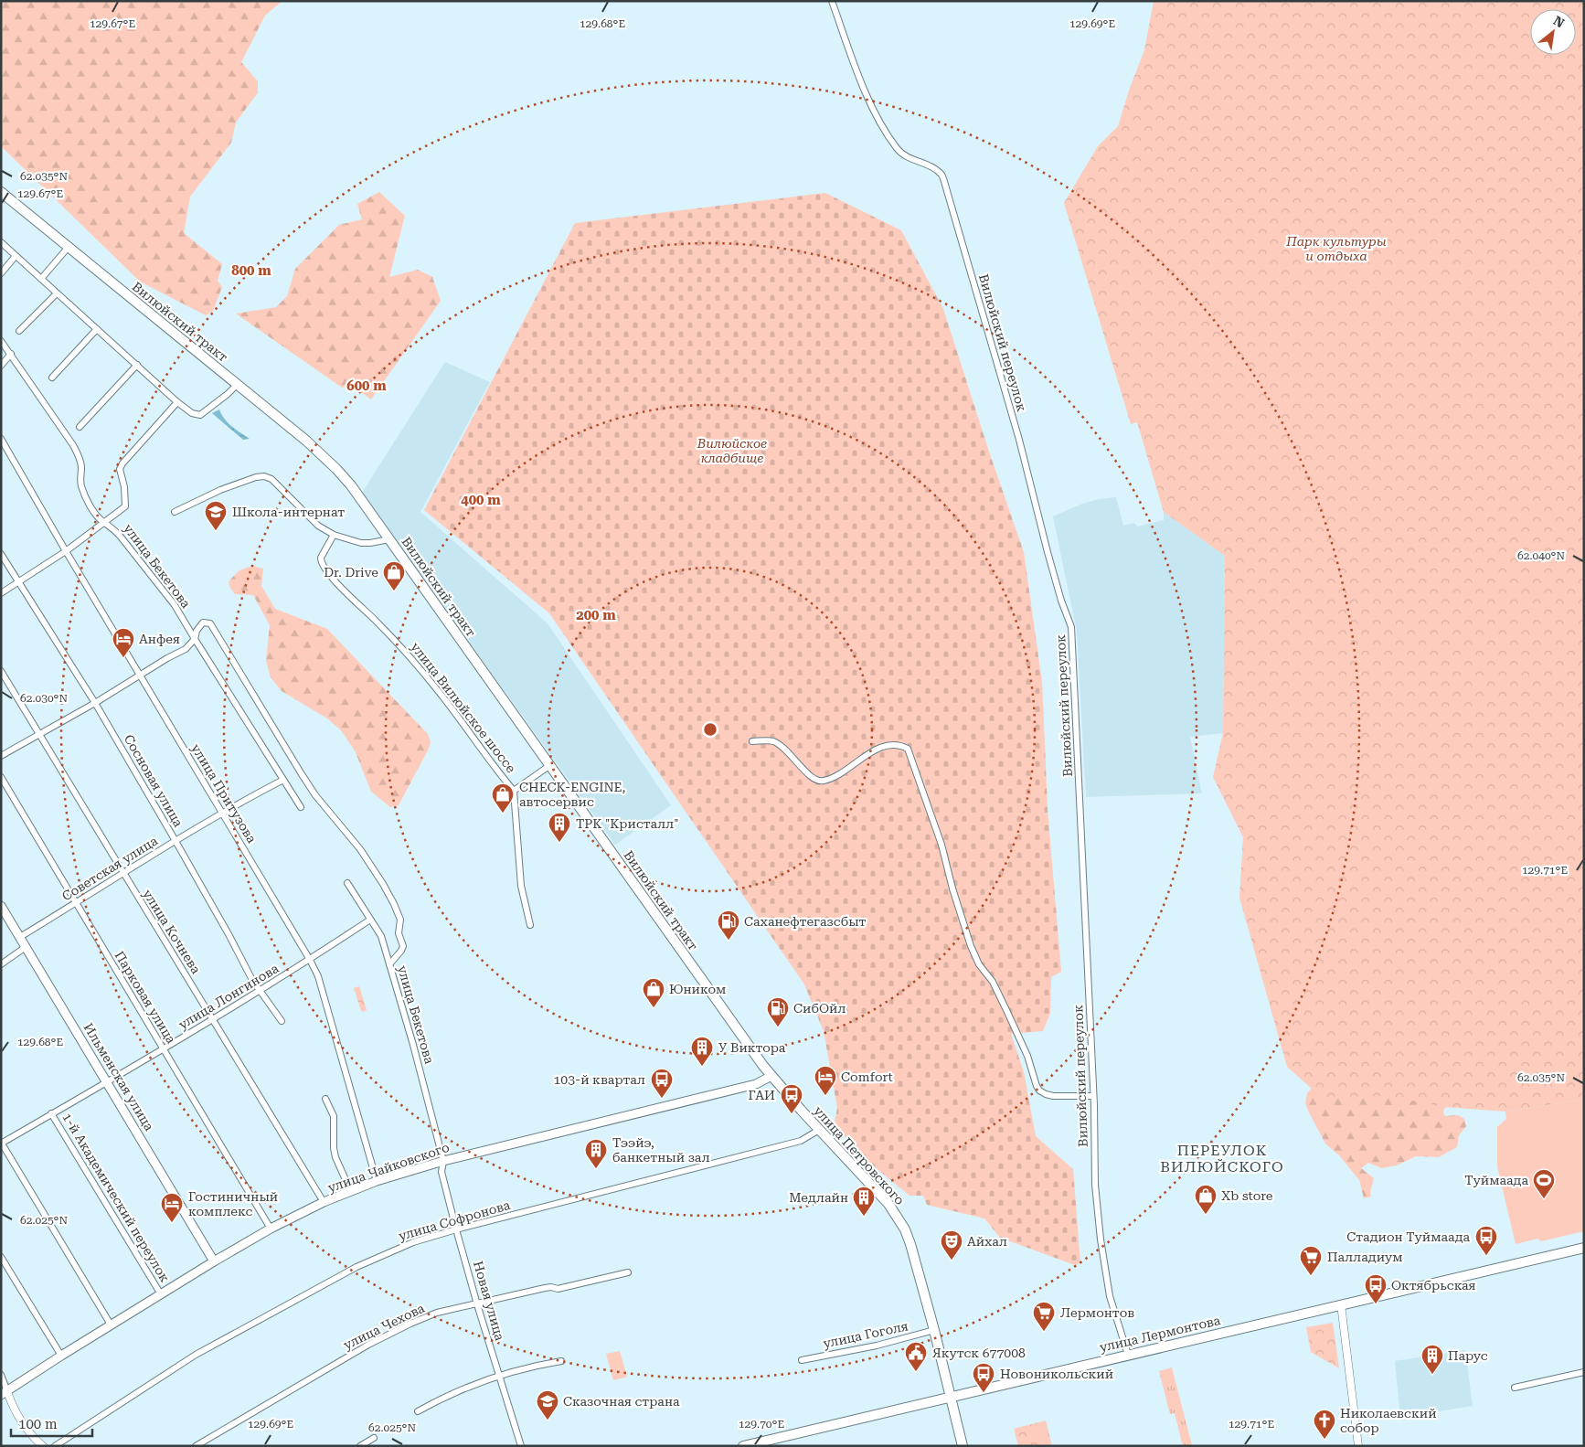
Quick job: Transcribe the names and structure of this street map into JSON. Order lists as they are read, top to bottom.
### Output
{
  "streets": {
    "main road": [
      "Вилюйский тракт",
      "Ильменская улица",
      "улица Петровского",
      "улица Чайковского",
      "улица Лермонтова"
    ],
    "street": [
      "Вилюйский переулок",
      "улица Бекетова",
      "улица Вилюйское шоссе",
      "Сосновая улица",
      "улица Притузова",
      "Советская улица",
      "улица Кочнева",
      "улица Лонгинова",
      "Парковая улица",
      "1-й Академический переулок",
      "улица Софронова",
      "Новая улица",
      "улица Чехова",
      "улица Гоголя"
    ]
  },
  "crossings": [
    ["Вилюйский тракт", "улица Петровского"],
    ["Вилюйский тракт", "улица Чайковского"],
    ["Вилюйский переулок", "улица Лермонтова"],
    ["улица Бекетова", "Советская улица"],
    ["улица Бекетова", "улица Лонгинова"],
    ["улица Бекетова", "улица Чайковского"],
    ["улица Бекетова", "Новая улица"],
    ["Сосновая улица", "Советская улица"],
    ["Сосновая улица", "улица Лонгинова"],
    ["улица Притузова", "Советская улица"],
    ["улица Притузова", "улица Лонгинова"],
    ["улица Притузова", "улица Чайковского"],
    ["Советская улица", "улица Кочнева"],
    ["Советская улица", "Парковая улица"],
    ["Советская улица", "Ильменская улица"],
    ["улица Кочнева", "улица Лонгинова"],
    ["улица Кочнева", "улица Чайковского"],
    ["улица Лонгинова", "Парковая улица"],
    ["улица Лонгинова", "Ильменская улица"],
    ["улица Лонгинова", "1-й Академический переулок"],
    ["Парковая улица", "улица Чайковского"],
    ["Ильменская улица", "улица Чайковского"],
    ["улица Петровского", "улица Чайковского"],
    ["улица Петровского", "улица Софронова"],
    ["улица Петровского", "улица Лермонтова"],
    ["улица Петровского", "улица Гоголя"],
    ["улица Чайковского", "1-й Академический переулок"],
    ["улица Чайковского", "Новая улица"],
    ["улица Софронова", "Новая улица"],
    ["Новая улица", "улица Чехова"]
  ],
  "districts": ["ПЕРЕУЛОК ВИЛЮЙСКОГО"],
  "parks": ["Парк культуры и отдыха", "Вилюйское кладбище"],
  "places": {
    "school or university": ["Школа-интернат", "Сказочная страна"],
    "shop": [
      "Dr. Drive",
      "CHECK-ENGINE, автосервис",
      "Юником",
      "Xb store"
    ],
    "hotel": ["Анфея", "Comfort", "Гостиничный комплекс"],
    "building": [
      "ТРК \"Кристалл\"",
      "У Виктора",
      "Тээйэ, банкетный зал",
      "Медлайн",
      "Парус"
    ],
    "fuel station": ["Саханефтегазсбыт", "СибОйл"],
    "bus stop": [
      "103-й квартал",
      "ГАИ",
      "Стадион Туймаада",
      "Октябрьская",
      "Новоникольский"
    ],
    "sports": ["Туймаада"],
    "theatre": ["Айхал"],
    "supermarket": ["Палладиум", "Лермонтов"],
    "public building": ["Якутск 677008"],
    "church": ["Николаевский собор"]
  },
  "scale_bar": "100 m",
  "north": "top right",
  "coordinates": [
    "129.67°E",
    "129.68°E",
    "129.69°E",
    "62.035°N",
    "62.040°N",
    "62.030°N",
    "129.71°E",
    "62.025°N",
    "129.70°E"
  ],
  "rings": [
    "800 m",
    "600 m",
    "400 m",
    "200 m"
  ]
}
